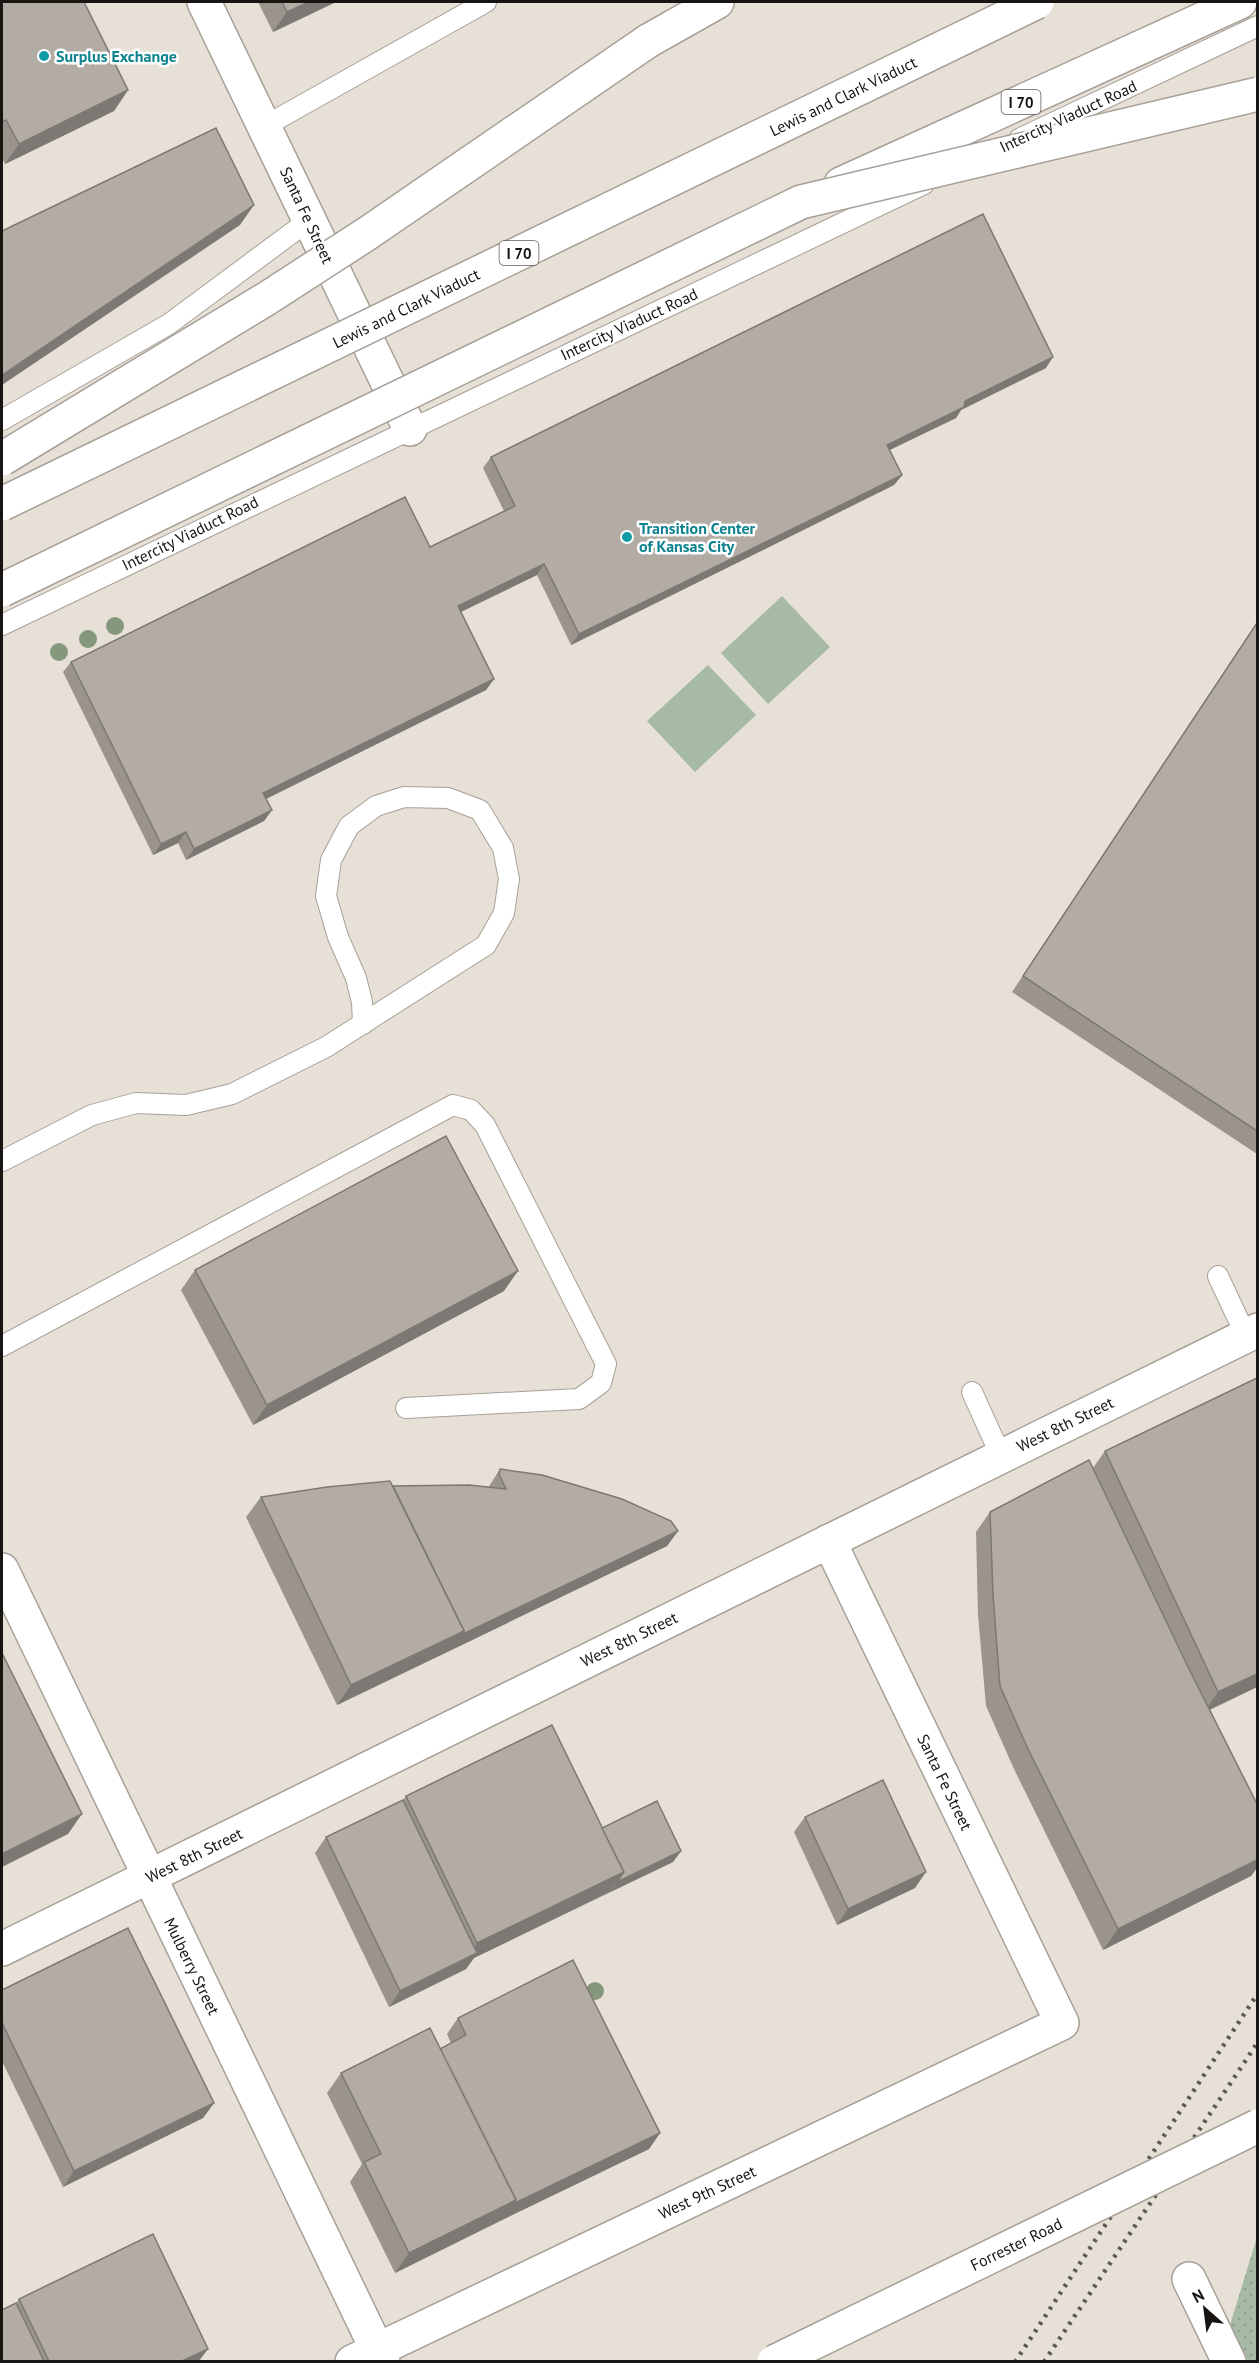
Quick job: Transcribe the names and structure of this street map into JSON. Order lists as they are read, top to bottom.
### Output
{
  "streets": {
    "main road": [
      "Lewis and Clark Viaduct",
      "I 70",
      "Santa Fe Street",
      "West 8th Street",
      "Mulberry Street",
      "West 9th Street",
      "Forrester Road"
    ],
    "lane": ["Intercity Viaduct Road"]
  },
  "crossings": [
    ["Intercity Viaduct Road", "Santa Fe Street"],
    ["Santa Fe Street", "West 8th Street"],
    ["Santa Fe Street", "West 9th Street"],
    ["West 8th Street", "Mulberry Street"],
    ["Mulberry Street", "West 9th Street"]
  ],
  "places": ["Surplus Exchange", "Transition Center of Kansas City"],
  "north": "top left"
}
